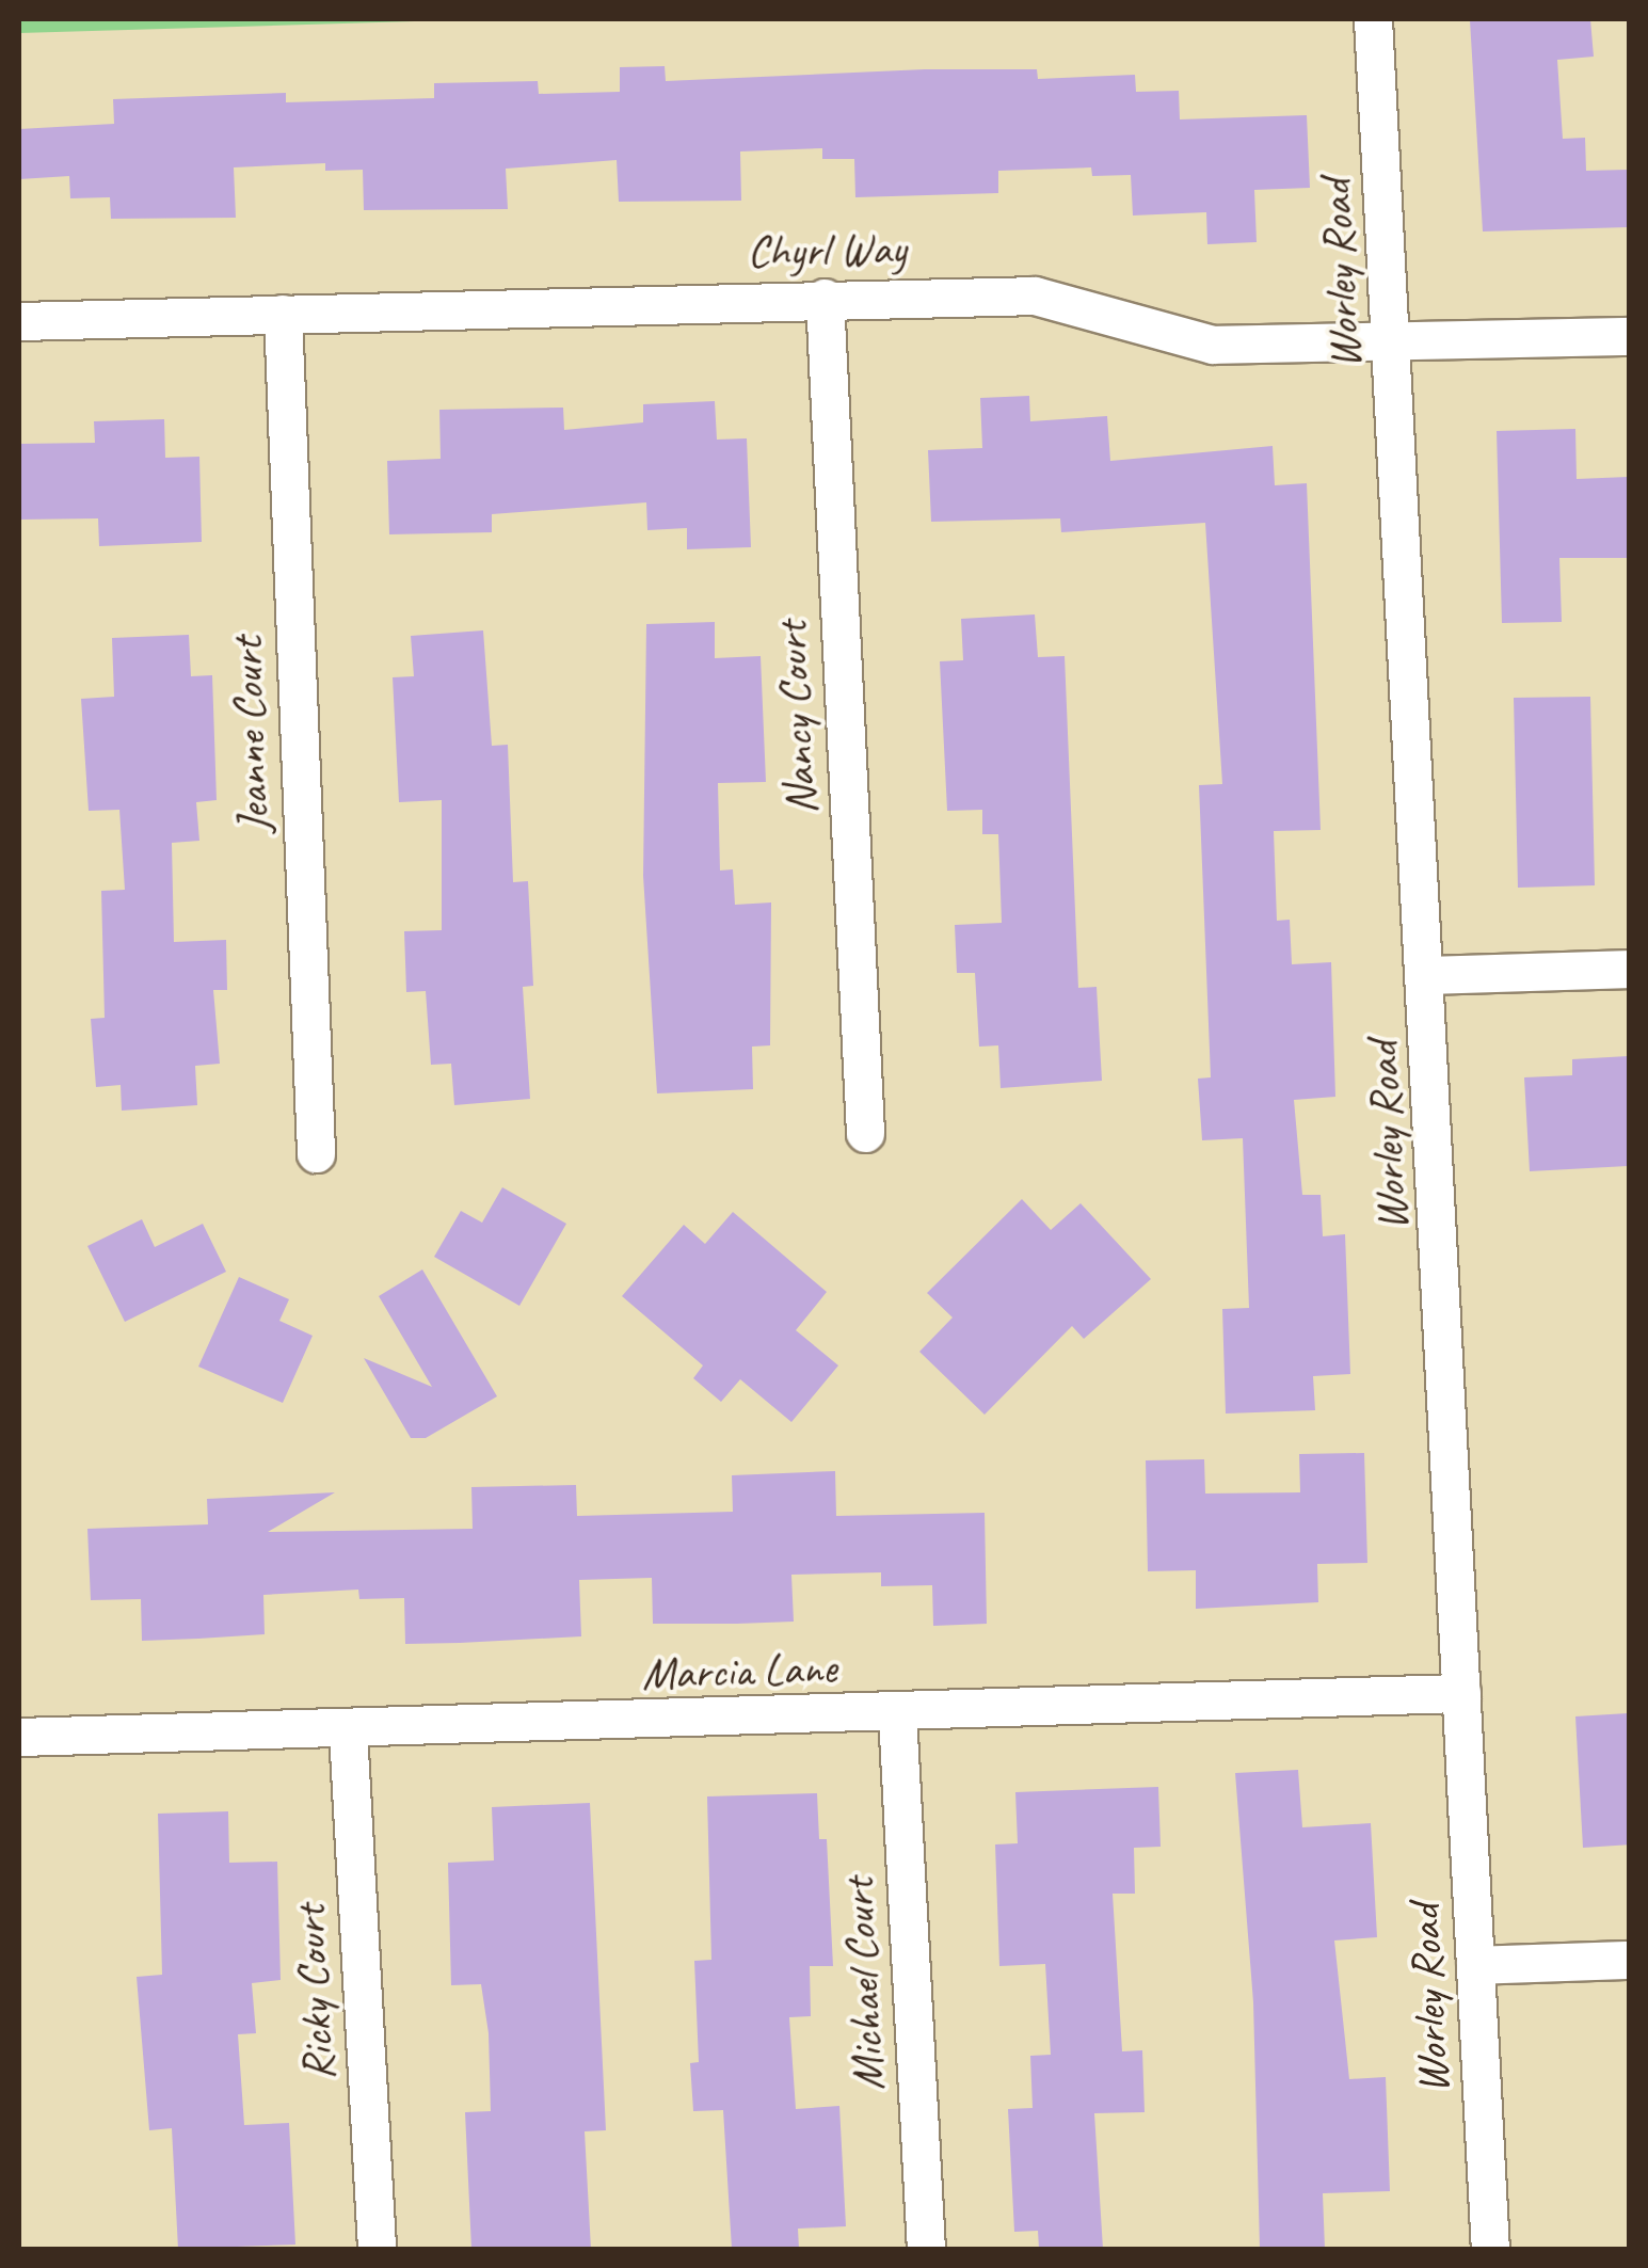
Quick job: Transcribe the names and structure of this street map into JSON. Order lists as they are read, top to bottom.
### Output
{
  "streets": {
    "street": [
      "Chyrl Way",
      "Worley Road",
      "Nancy Court",
      "Jeanne Court",
      "Marcia Lane",
      "Michael Court",
      "Ricky Court"
    ]
  },
  "crossings": [
    ["Chyrl Way", "Worley Road"],
    ["Chyrl Way", "Nancy Court"],
    ["Chyrl Way", "Jeanne Court"],
    ["Worley Road", "Marcia Lane"],
    ["Marcia Lane", "Michael Court"],
    ["Marcia Lane", "Ricky Court"]
  ]
}
